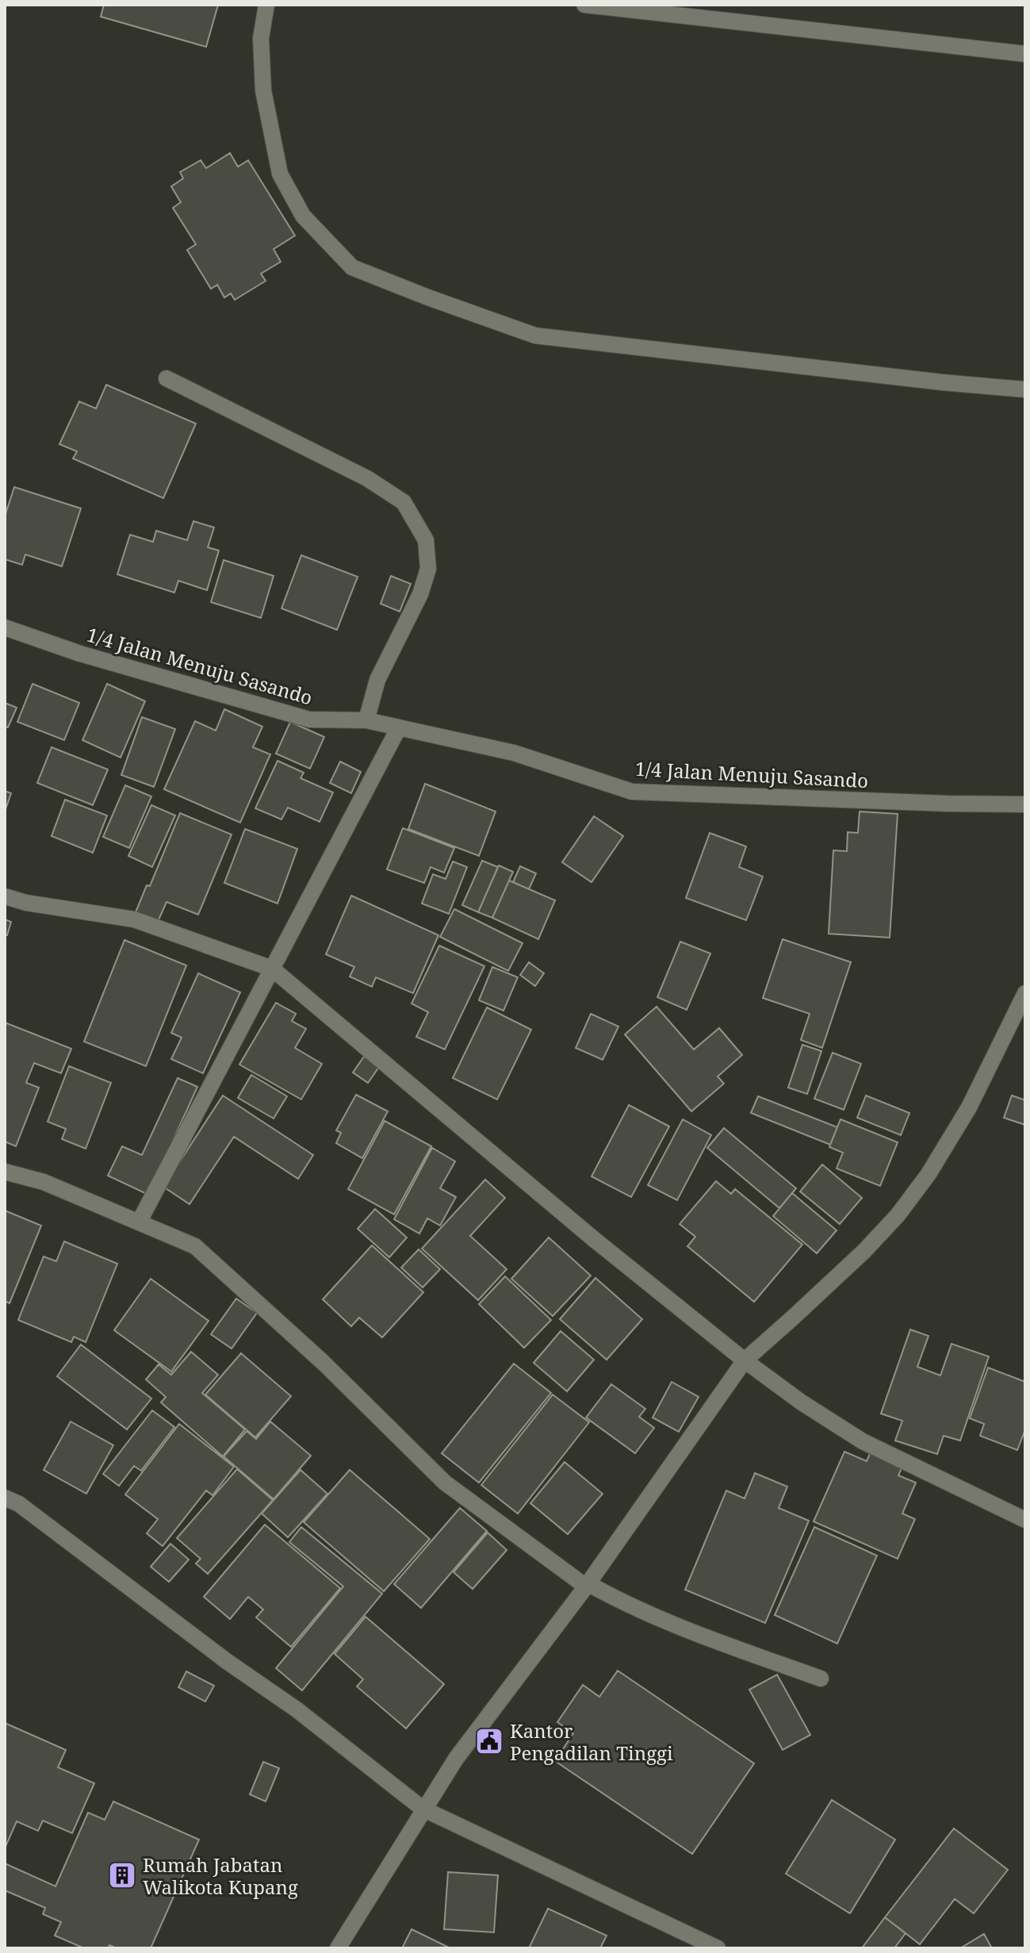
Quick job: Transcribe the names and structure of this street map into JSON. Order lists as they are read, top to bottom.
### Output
{
  "streets": {
    "street": ["1/4 Jalan Menuju Sasando"]
  },
  "places": {
    "public building": ["Kantor Pengadilan Tinggi"],
    "building": ["Rumah Jabatan Walikota Kupang"]
  }
}
